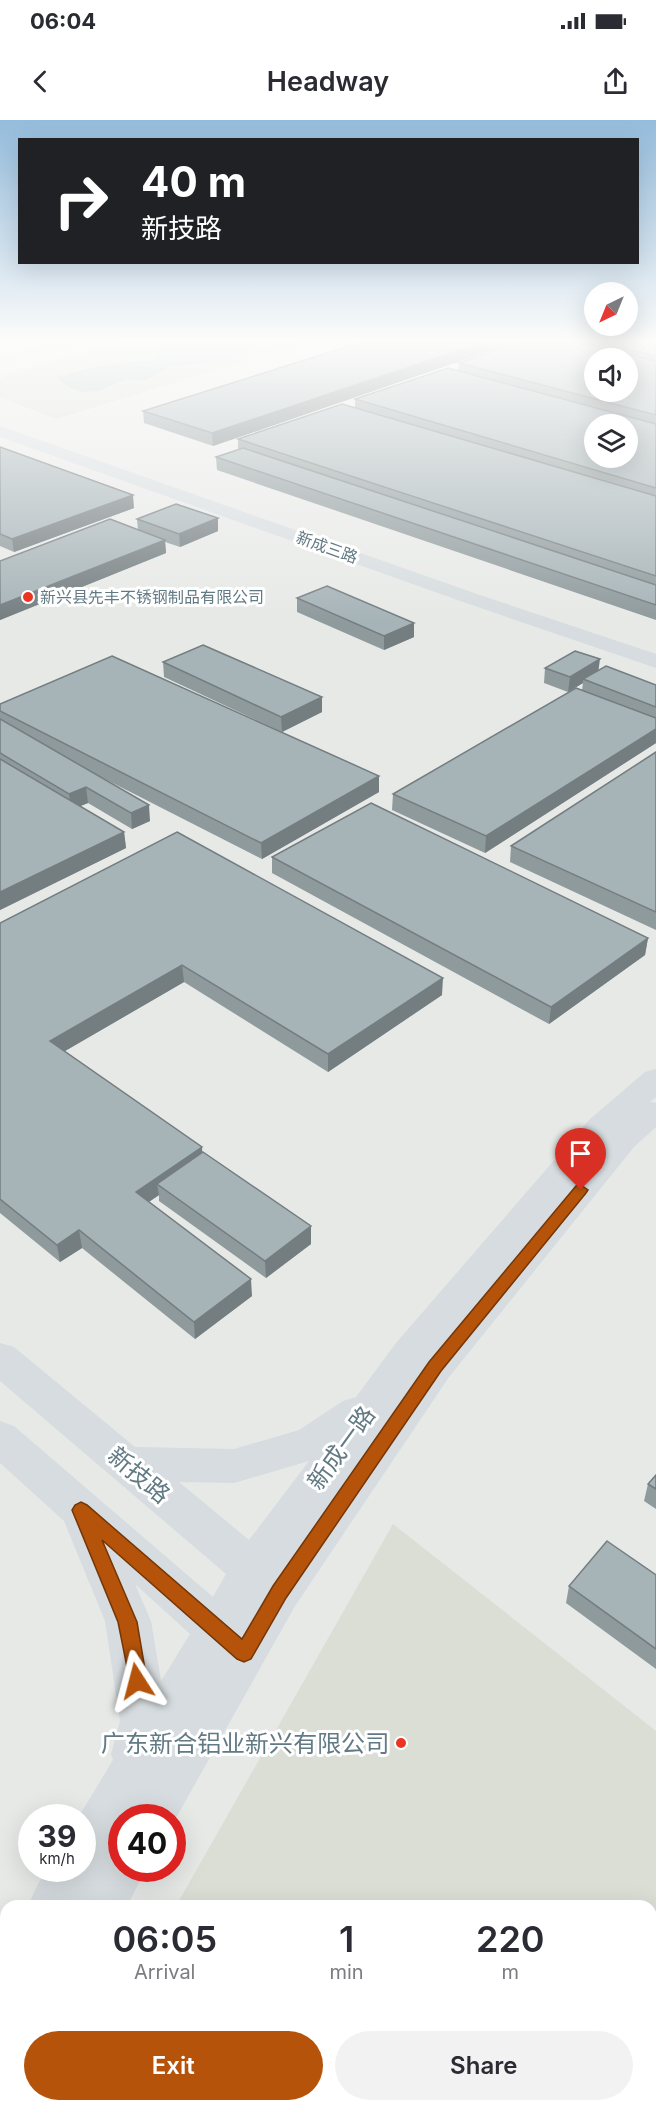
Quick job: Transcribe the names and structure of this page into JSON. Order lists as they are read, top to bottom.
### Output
{
  "streets": {
    "street": ["新成三路", "新成一路", "新技路"]
  },
  "crossings": [
    ["新成一路", "新技路"]
  ],
  "places": ["新兴县先丰不锈钢制品有限公司", "广东新合铝业新兴有限公司"],
  "north": "bottom left",
  "page": {
    "status": "06:04",
    "header": "Headway",
    "turn": ["40 m", "新技路"],
    "speed": "39 km/h",
    "limit": "40",
    "eta": [
      "06:05",
      "Arrival",
      "1",
      "min",
      "220",
      "m"
    ],
    "buttons": ["Exit", "Share"]
  }
}
